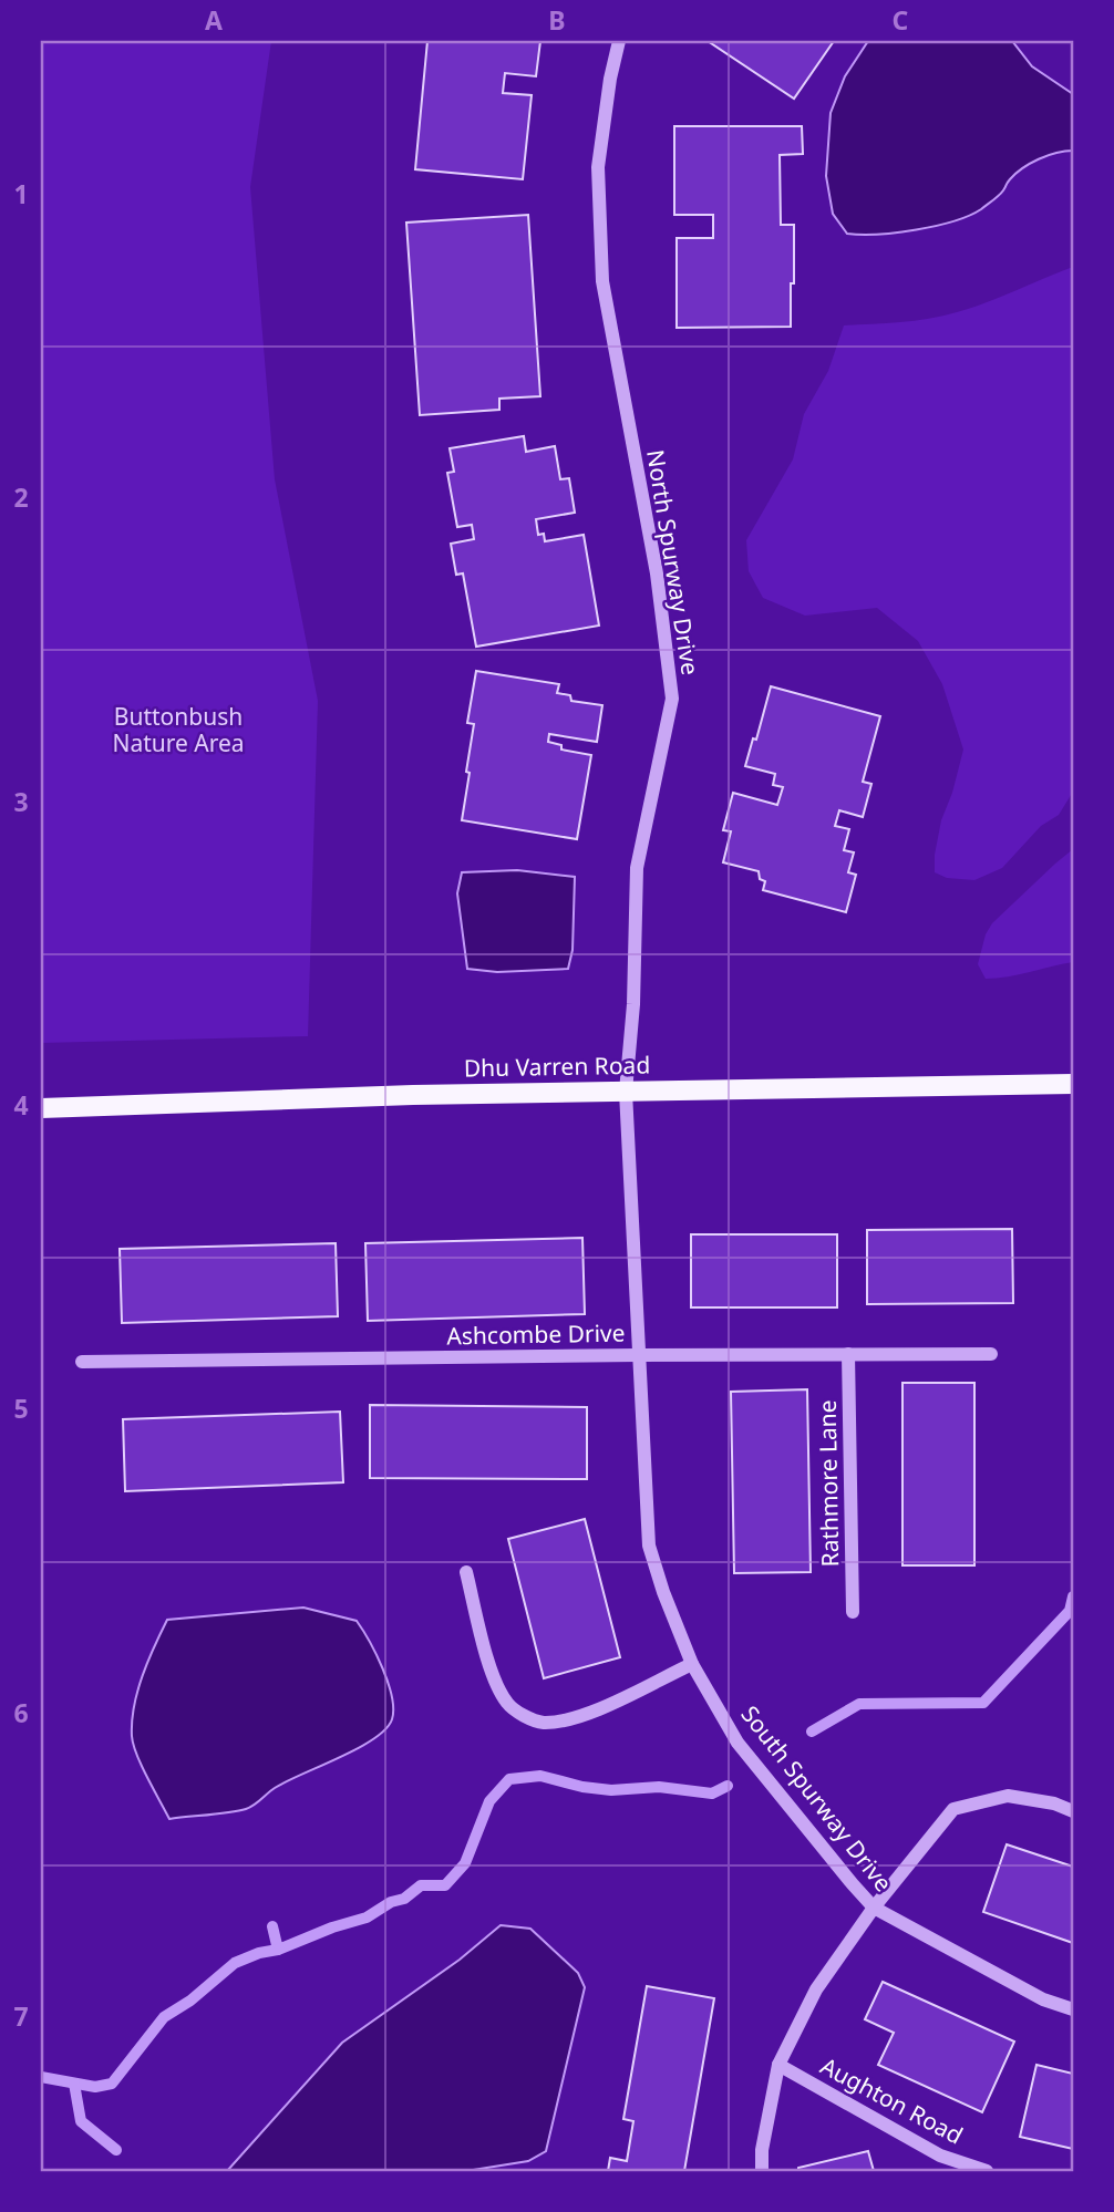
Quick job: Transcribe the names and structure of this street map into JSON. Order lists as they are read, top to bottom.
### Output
{
  "streets": {
    "main road": ["Dhu Varren Road"],
    "street": [
      "North Spurway Drive",
      "Ashcombe Drive",
      "Rathmore Lane",
      "South Spurway Drive",
      "Aughton Road"
    ]
  },
  "crossings": [
    ["North Spurway Drive", "Dhu Varren Road"],
    ["North Spurway Drive", "South Spurway Drive"],
    ["Dhu Varren Road", "South Spurway Drive"],
    ["Ashcombe Drive", "Rathmore Lane"],
    ["Ashcombe Drive", "South Spurway Drive"]
  ],
  "parks": ["Buttonbush Nature Area"],
  "grid": {
    "columns": ["A", "B", "C"],
    "rows": [
      "1",
      "2",
      "3",
      "4",
      "5",
      "6",
      "7"
    ]
  }
}
